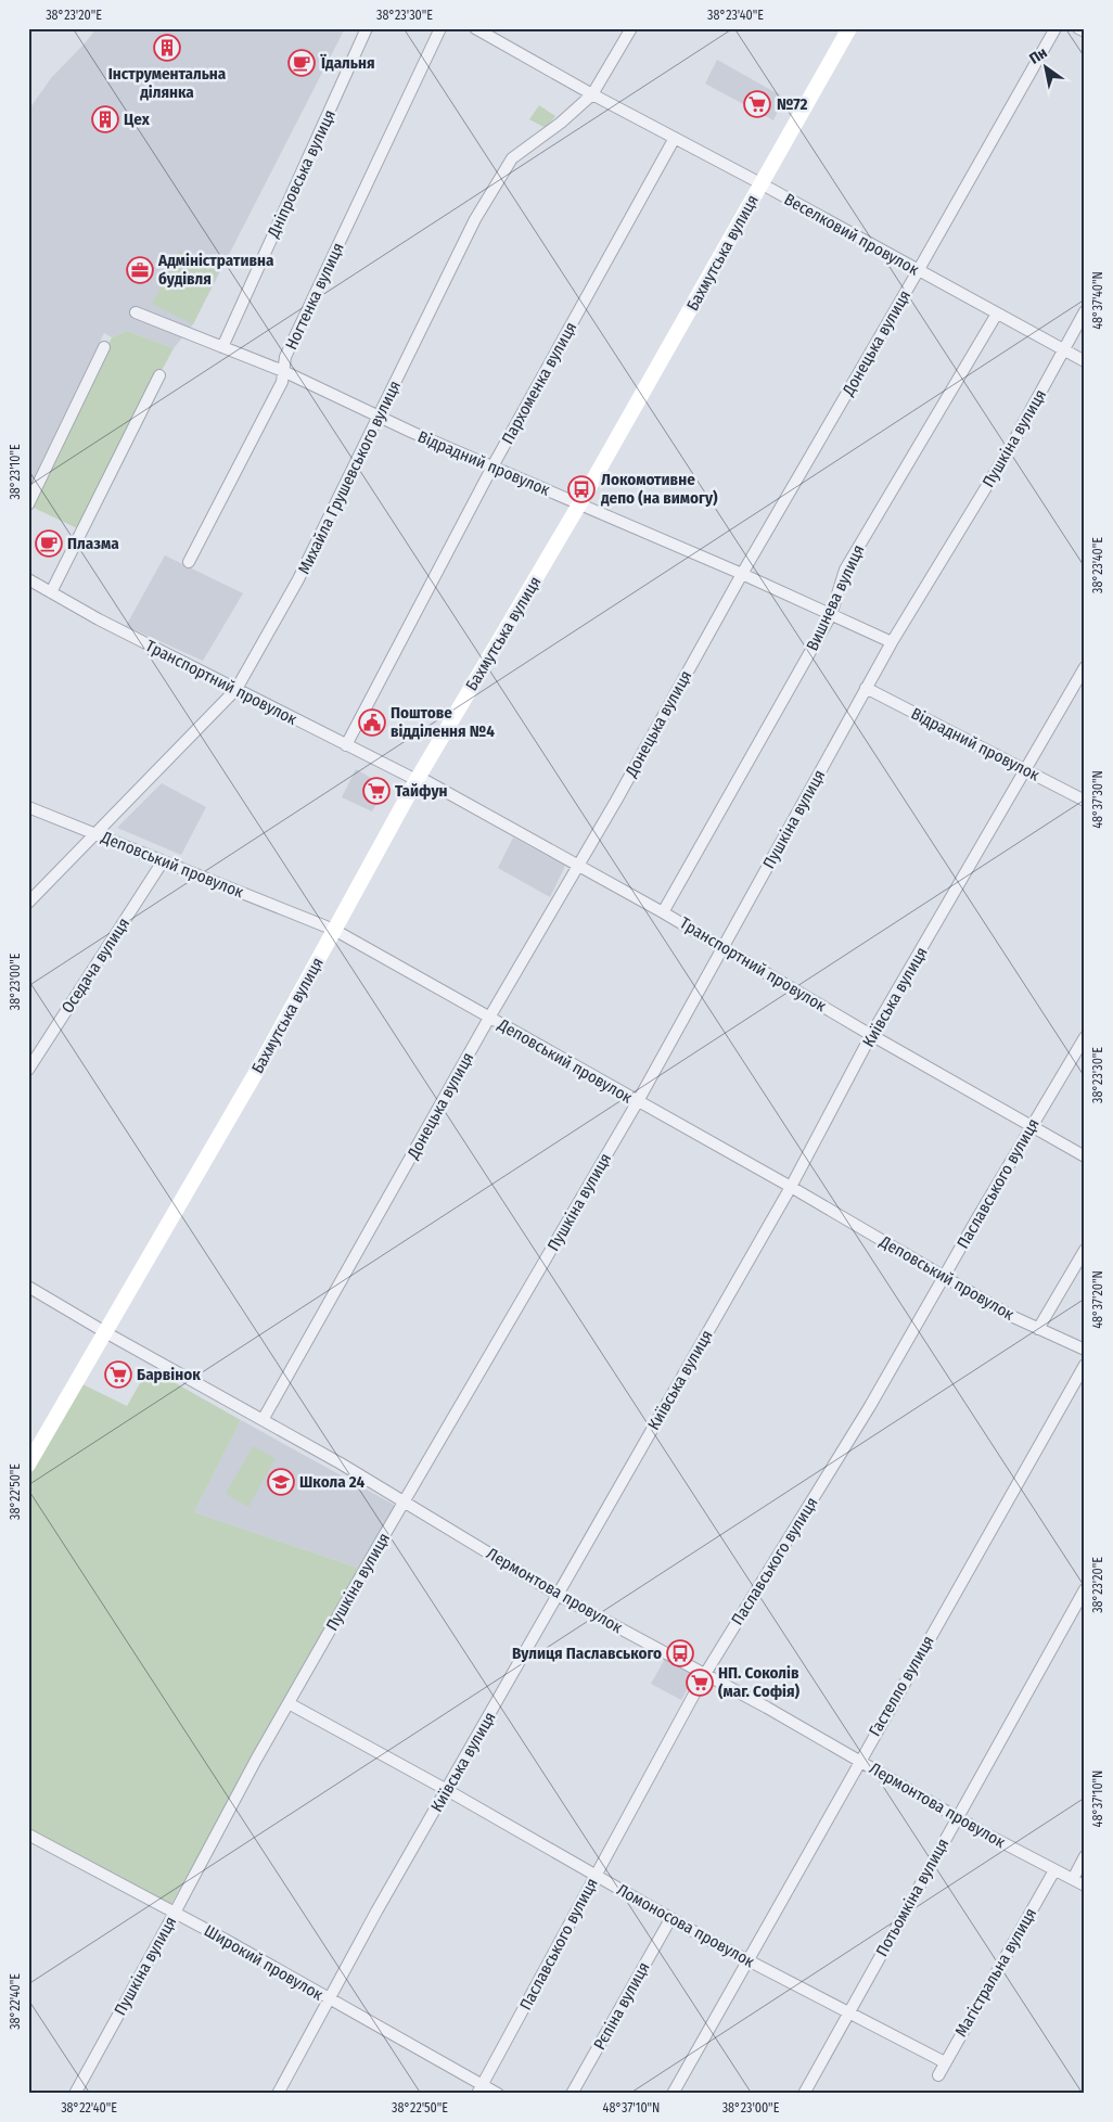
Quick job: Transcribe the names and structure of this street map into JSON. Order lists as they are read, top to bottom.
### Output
{
  "streets": {
    "street": [
      "Дніпровська вулиця",
      "Веселковий провулок",
      "Бахмутська вулиця",
      "Ногтенка вулиця",
      "Донецька вулиця",
      "Пархоменка вулиця",
      "Пушкіна вулиця",
      "Відрадний провулок",
      "Михайла Грушевського вулиця",
      "Вишнева вулиця",
      "Транспортний провулок",
      "Деповський провулок",
      "Оседача вулиця",
      "Київська вулиця",
      "Паславського вулиця",
      "Лермонтова провулок",
      "Гастелло вулиця",
      "Потьомкіна вулиця",
      "Ломоносова провулок",
      "Широкий провулок",
      "Магістральна вулиця",
      "Рєпіна вулиця"
    ]
  },
  "crossings": [
    ["Дніпровська вулиця", "Відрадний провулок"],
    ["Веселковий провулок", "Бахмутська вулиця"],
    ["Веселковий провулок", "Донецька вулиця"],
    ["Веселковий провулок", "Пархоменка вулиця"],
    ["Веселковий провулок", "Пушкіна вулиця"],
    ["Веселковий провулок", "Михайла Грушевського вулиця"],
    ["Веселковий провулок", "Вишнева вулиця"],
    ["Бахмутська вулиця", "Відрадний провулок"],
    ["Бахмутська вулиця", "Транспортний провулок"],
    ["Бахмутська вулиця", "Деповський провулок"],
    ["Бахмутська вулиця", "Лермонтова провулок"],
    ["Ногтенка вулиця", "Відрадний провулок"],
    ["Донецька вулиця", "Відрадний провулок"],
    ["Донецька вулиця", "Транспортний провулок"],
    ["Донецька вулиця", "Деповський провулок"],
    ["Донецька вулиця", "Лермонтова провулок"],
    ["Пархоменка вулиця", "Відрадний провулок"],
    ["Пархоменка вулиця", "Транспортний провулок"],
    ["Пушкіна вулиця", "Відрадний провулок"],
    ["Пушкіна вулиця", "Транспортний провулок"],
    ["Пушкіна вулиця", "Деповський провулок"],
    ["Пушкіна вулиця", "Лермонтова провулок"],
    ["Пушкіна вулиця", "Ломоносова провулок"],
    ["Пушкіна вулиця", "Широкий провулок"],
    ["Відрадний провулок", "Михайла Грушевського вулиця"],
    ["Відрадний провулок", "Вишнева вулиця"],
    ["Відрадний провулок", "Київська вулиця"],
    ["Михайла Грушевського вулиця", "Транспортний провулок"],
    ["Михайла Грушевського вулиця", "Деповський провулок"],
    ["Вишнева вулиця", "Транспортний провулок"],
    ["Транспортний провулок", "Київська вулиця"],
    ["Транспортний провулок", "Паславського вулиця"],
    ["Деповський провулок", "Оседача вулиця"],
    ["Деповський провулок", "Київська вулиця"],
    ["Деповський провулок", "Паславського вулиця"],
    ["Київська вулиця", "Лермонтова провулок"],
    ["Київська вулиця", "Ломоносова провулок"],
    ["Київська вулиця", "Широкий провулок"],
    ["Паславського вулиця", "Лермонтова провулок"],
    ["Паславського вулиця", "Ломоносова провулок"],
    ["Паславського вулиця", "Широкий провулок"],
    ["Лермонтова провулок", "Гастелло вулиця"],
    ["Лермонтова провулок", "Потьомкіна вулиця"],
    ["Лермонтова провулок", "Магістральна вулиця"],
    ["Гастелло вулиця", "Ломоносова провулок"],
    ["Потьомкіна вулиця", "Ломоносова провулок"],
    ["Ломоносова провулок", "Магістральна вулиця"],
    ["Ломоносова провулок", "Рєпіна вулиця"]
  ],
  "places": {
    "building": ["Інструментальна ділянка", "Цех"],
    "cafe": ["Їдальня", "Плазма"],
    "supermarket": [
      "№72",
      "Тайфун",
      "Барвінок",
      "НП. Соколів (маг. Софія)"
    ],
    "office": ["Адміністративна будівля"],
    "bus stop": ["Локомотивне депо (на вимогу)", "Вулиця Паславського"],
    "public building": ["Поштове відділення №4"],
    "school or university": ["Школа 24"]
  },
  "north": "top left",
  "coordinates": [
    "38°23'20\"E",
    "38°23'30\"E",
    "38°23'40\"E",
    "48°37'40\"N",
    "38°23'10\"E",
    "48°37'30\"N",
    "38°23'00\"E",
    "48°37'20\"N",
    "38°22'50\"E",
    "48°37'10\"N",
    "38°22'40\"E"
  ]
}
